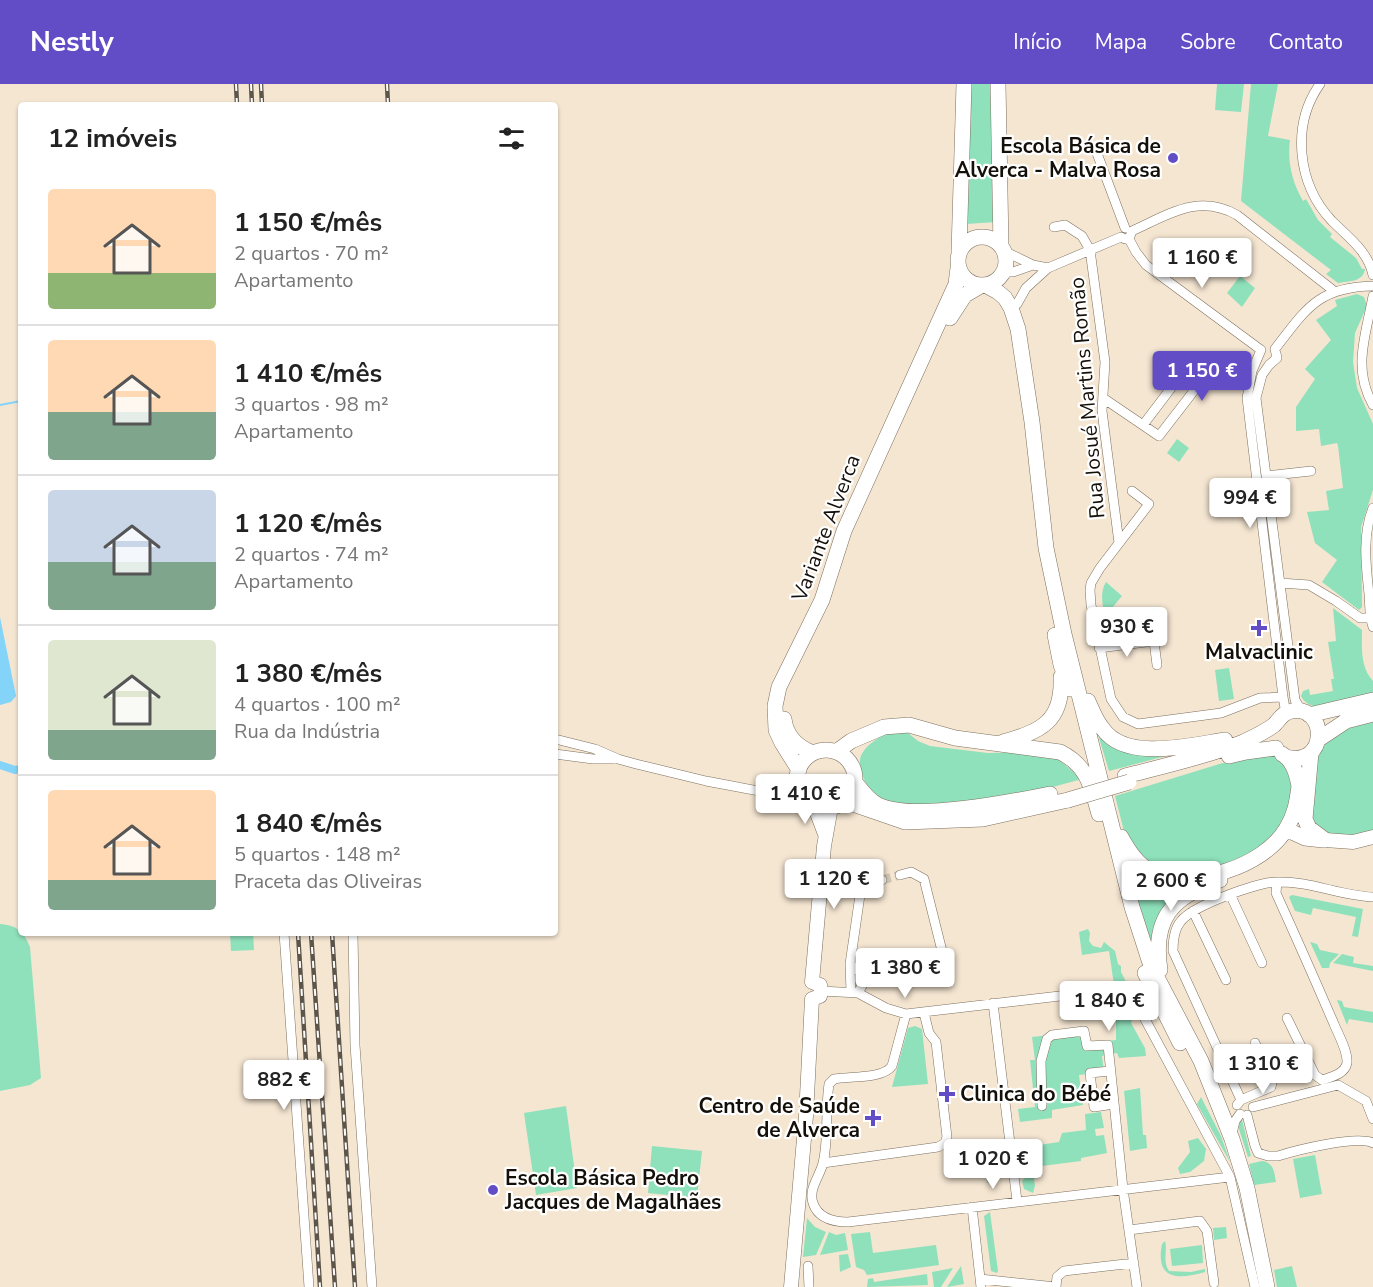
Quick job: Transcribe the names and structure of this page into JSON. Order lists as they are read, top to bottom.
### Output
{
  "streets": {
    "main road": ["Variante Alverca"],
    "street": ["Rua Josué Martins Romão"]
  },
  "places": {
    "other": ["Escola Básica de Alverca - Malva Rosa", "Escola Básica Pedro Jacques de Magalhães"],
    "health": ["Malvaclinic", "Clinica do Bébé", "Centro de Saúde de Alverca"]
  },
  "page": {
    "header": "Nestly",
    "nav": [
      "Início",
      "Mapa",
      "Sobre",
      "Contato"
    ],
    "heading": "12 imóveis",
    "list": [
      {
        "name": "1 150 €/mês",
        "note": "2 quartos · 70 m² · Apartamento"
      },
      {
        "name": "1 410 €/mês",
        "note": "3 quartos · 98 m² · Apartamento"
      },
      {
        "name": "1 120 €/mês",
        "note": "2 quartos · 74 m² · Apartamento"
      },
      {
        "name": "1 380 €/mês",
        "note": "4 quartos · 100 m² · Rua da Indústria"
      },
      {
        "name": "1 840 €/mês",
        "note": "5 quartos · 148 m² · Praceta das Oliveiras"
      }
    ],
    "price": [
      "1 160 €",
      "1 150 €",
      "994 €",
      "930 €",
      "1 410 €",
      "1 120 €",
      "2 600 €",
      "1 380 €",
      "1 840 €",
      "1 310 €",
      "882 €",
      "1 020 €"
    ]
  }
}
